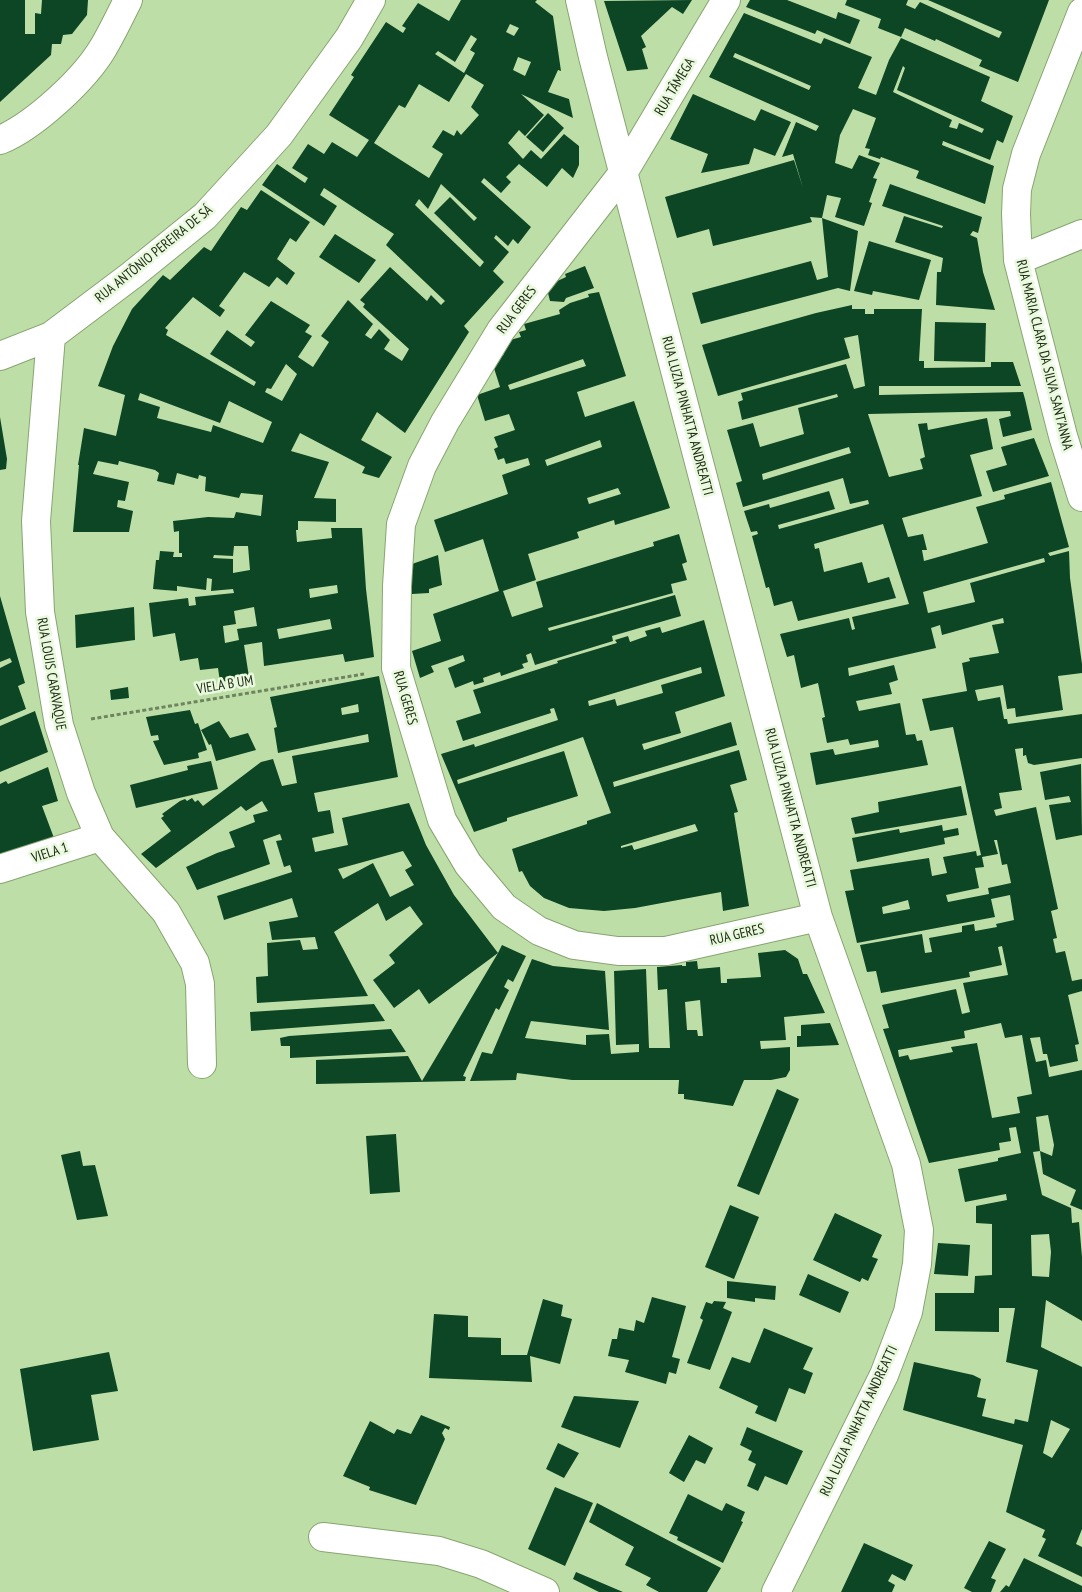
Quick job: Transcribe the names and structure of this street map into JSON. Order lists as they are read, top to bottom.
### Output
{
  "streets": {
    "street": [
      "RUA TÂMEGA",
      "RUA ANTÔNIO PEREIRA DE SÁ",
      "RUA GERES",
      "RUA MARIA CLARA DA SILVA SANT'ANNA",
      "RUA LUZIA PINHATTA ANDREATTI",
      "RUA LOUIS CARAVAQUE",
      "VIELA 1"
    ],
    "path": ["VIELA B UM"]
  },
  "crossings": [
    ["RUA TÂMEGA", "RUA GERES"],
    ["RUA TÂMEGA", "RUA LUZIA PINHATTA ANDREATTI"],
    ["RUA ANTÔNIO PEREIRA DE SÁ", "RUA LOUIS CARAVAQUE"],
    ["RUA GERES", "RUA LUZIA PINHATTA ANDREATTI"],
    ["RUA GERES", "VIELA B UM"],
    ["RUA LOUIS CARAVAQUE", "VIELA B UM"],
    ["RUA LOUIS CARAVAQUE", "VIELA 1"]
  ]
}
